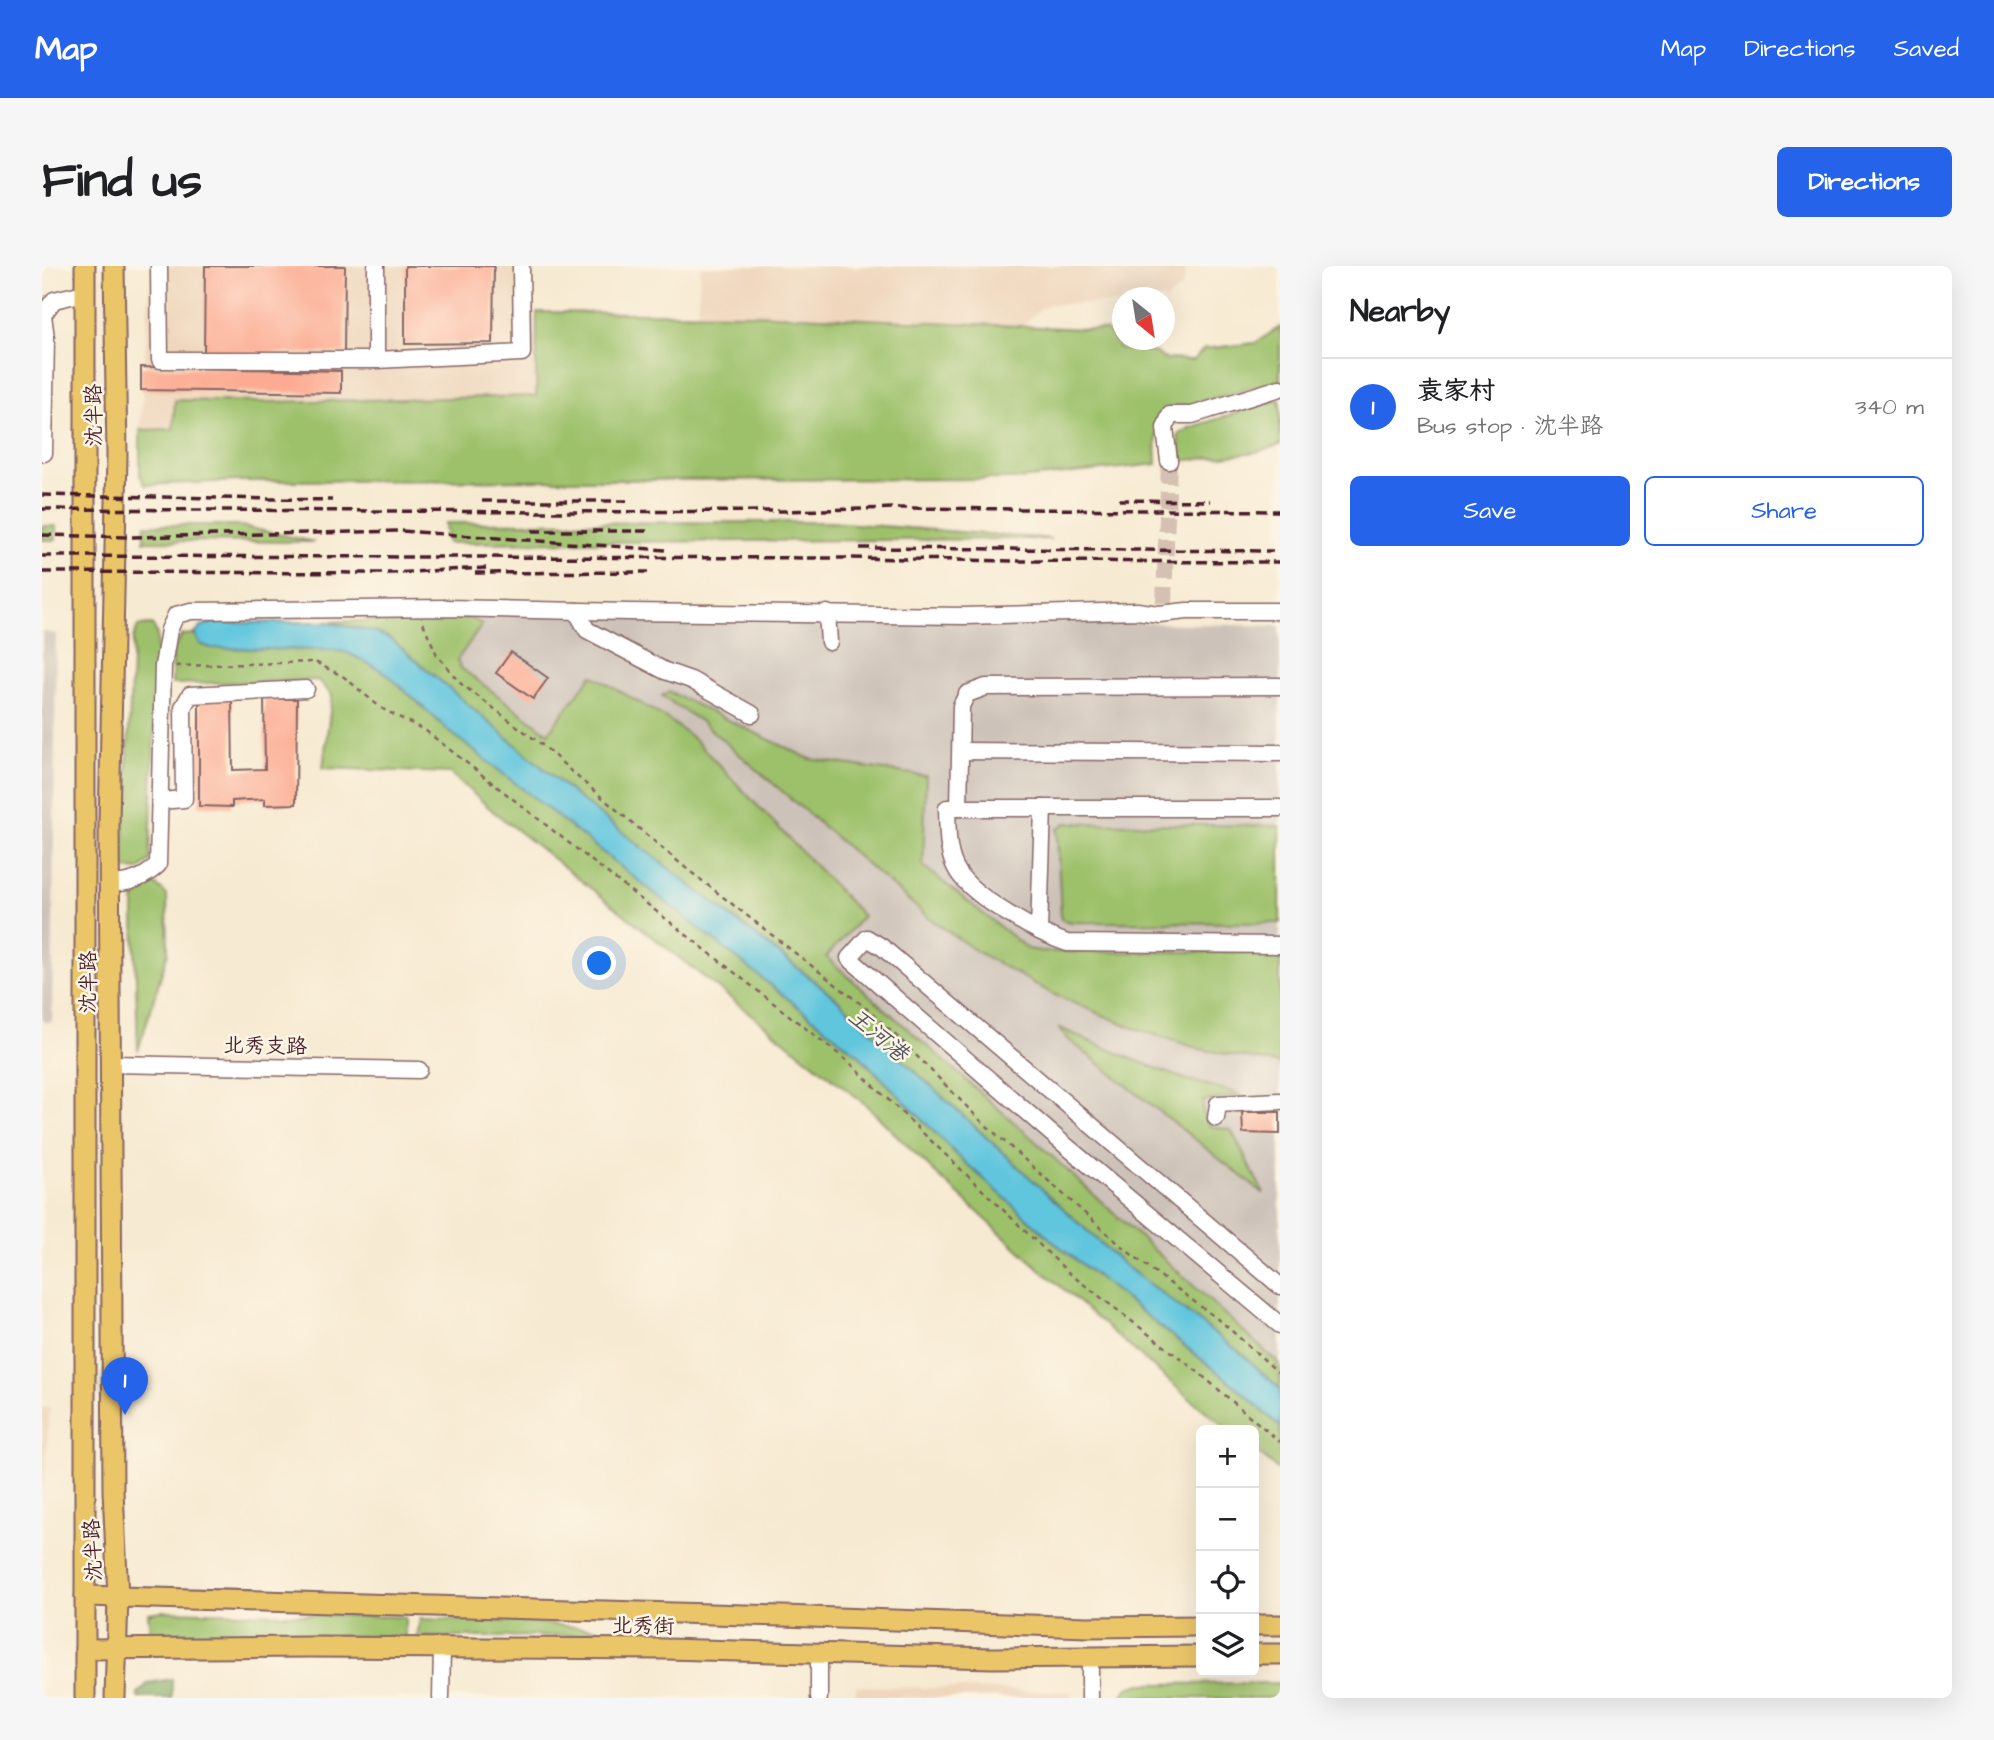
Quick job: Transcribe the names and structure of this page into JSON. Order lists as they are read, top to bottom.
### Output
{
  "streets": {
    "main road": ["沈半路", "北秀街"],
    "street": ["北秀支路"]
  },
  "crossings": [
    ["沈半路", "北秀支路"],
    ["沈半路", "北秀街"]
  ],
  "water": ["王河港"],
  "north": "bottom right",
  "page": {
    "header": "Map",
    "nav": ["Map", "Directions", "Saved"],
    "buttons": [
      "Directions",
      ["Save", "Share"]
    ],
    "title": "Find us",
    "heading": "Nearby",
    "list": [
      {
        "mark": "1",
        "name": "袁家村",
        "note": "Bus stop · 沈半路",
        "value": "340 m"
      }
    ],
    "pins": "1",
    "map_buttons": ["+", "−"]
  }
}
